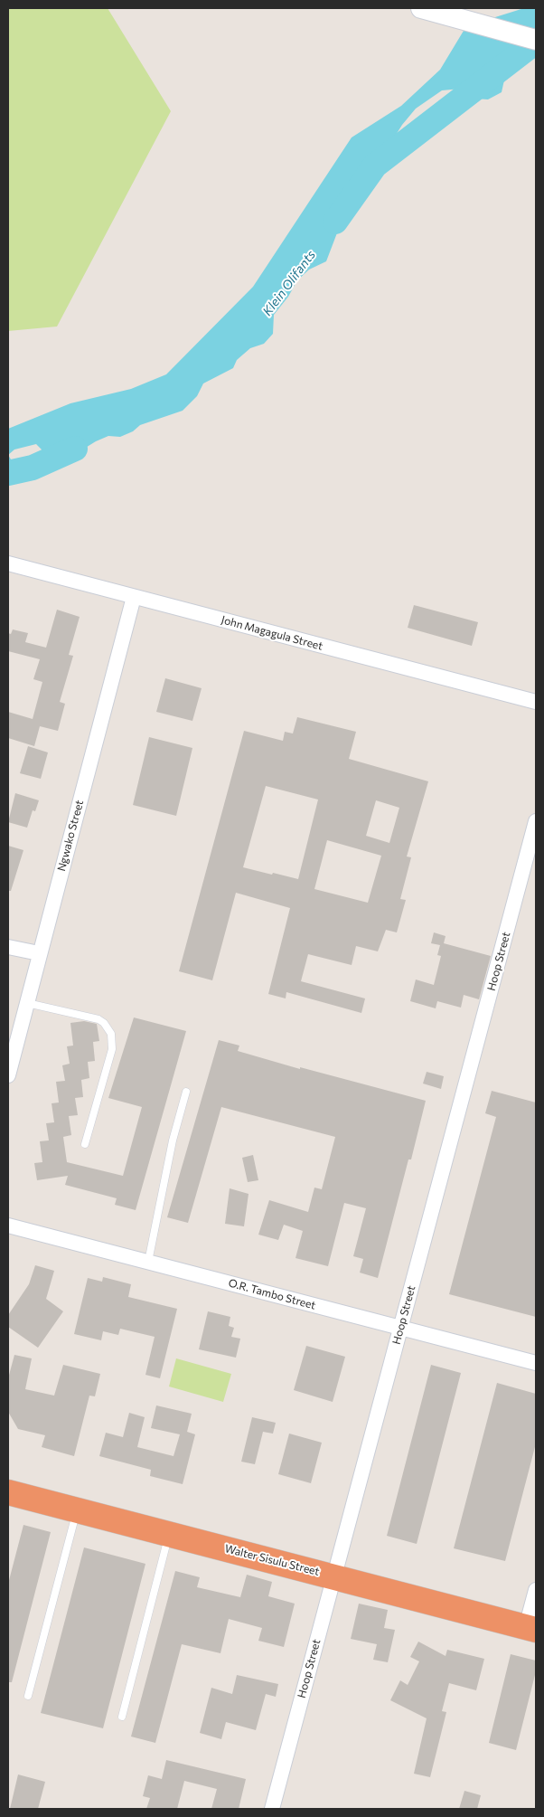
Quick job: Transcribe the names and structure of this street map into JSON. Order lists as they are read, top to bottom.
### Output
{
  "streets": {
    "highway": ["Walter Sisulu Street"],
    "street": [
      "John Magagula Street",
      "Ngwako Street",
      "Hoop Street",
      "O.R. Tambo Street"
    ]
  },
  "crossings": [
    ["John Magagula Street", "Ngwako Street"],
    ["Hoop Street", "O.R. Tambo Street"],
    ["Hoop Street", "Walter Sisulu Street"]
  ],
  "water": ["Klein Olifants"]
}
